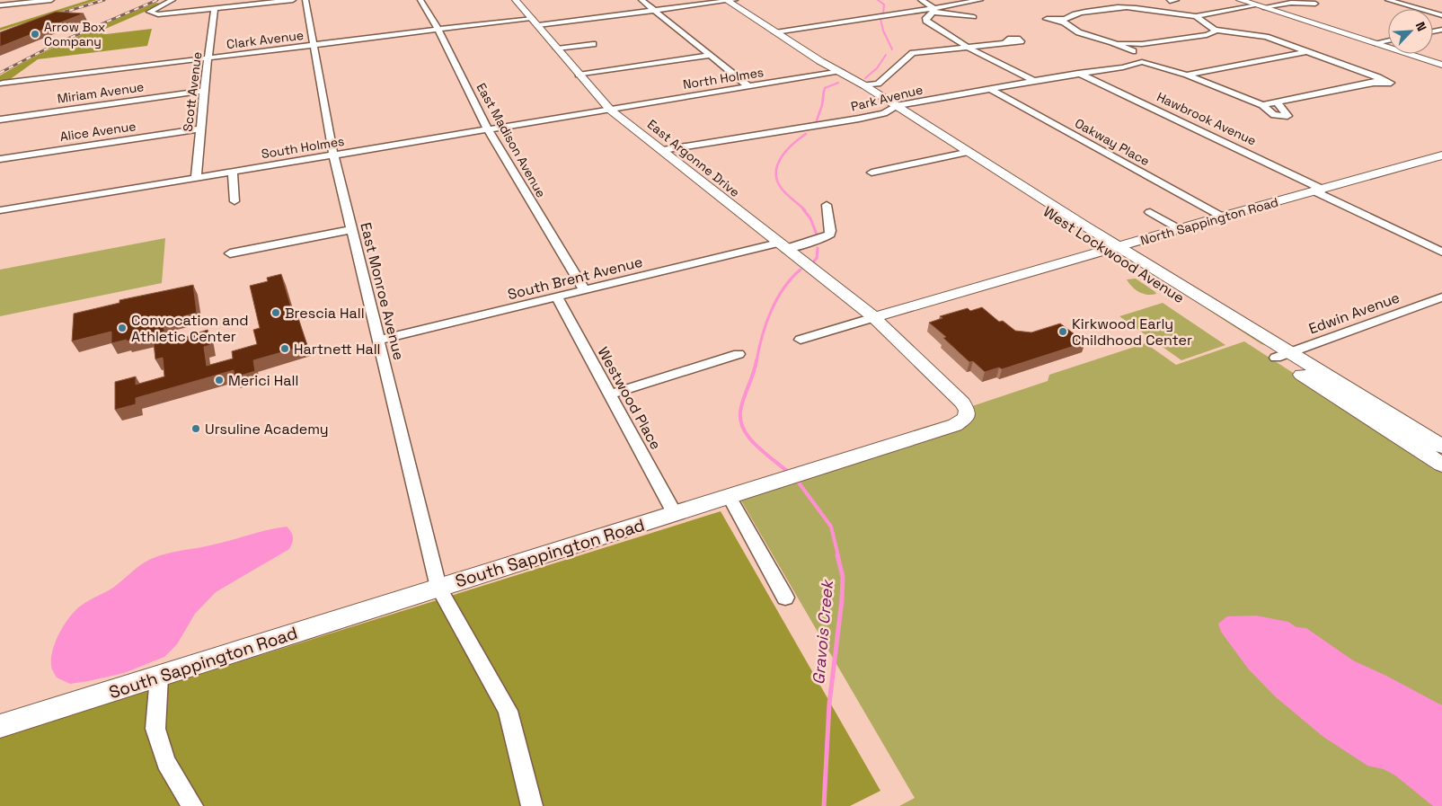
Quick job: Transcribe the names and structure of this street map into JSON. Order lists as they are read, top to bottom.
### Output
{
  "streets": {
    "main road": ["West Lockwood Avenue"],
    "street": [
      "Clark Avenue",
      "North Holmes",
      "Scott Avenue",
      "Miriam Avenue",
      "Park Avenue",
      "Hawbrook Avenue",
      "Alice Avenue",
      "East Madison Avenue",
      "Oakway Place",
      "South Holmes",
      "East Argonne Drive",
      "North Sappington Road",
      "South Brent Avenue",
      "East Monroe Avenue",
      "Edwin Avenue",
      "Westwood Place",
      "South Sappington Road"
    ]
  },
  "crossings": [
    ["Clark Avenue", "Scott Avenue"],
    ["Clark Avenue", "East Madison Avenue"],
    ["Clark Avenue", "East Argonne Drive"],
    ["Clark Avenue", "East Monroe Avenue"],
    ["North Holmes", "South Holmes"],
    ["North Holmes", "East Argonne Drive"],
    ["North Holmes", "West Lockwood Avenue"],
    ["Scott Avenue", "Miriam Avenue"],
    ["Scott Avenue", "Alice Avenue"],
    ["Scott Avenue", "South Holmes"],
    ["Park Avenue", "Hawbrook Avenue"],
    ["Park Avenue", "Oakway Place"],
    ["Park Avenue", "East Argonne Drive"],
    ["Park Avenue", "West Lockwood Avenue"],
    ["Hawbrook Avenue", "North Sappington Road"],
    ["East Madison Avenue", "South Holmes"],
    ["East Madison Avenue", "South Brent Avenue"],
    ["Oakway Place", "North Sappington Road"],
    ["South Holmes", "East Argonne Drive"],
    ["South Holmes", "East Monroe Avenue"],
    ["East Argonne Drive", "North Sappington Road"],
    ["East Argonne Drive", "South Brent Avenue"],
    ["East Argonne Drive", "South Sappington Road"],
    ["North Sappington Road", "West Lockwood Avenue"],
    ["North Sappington Road", "South Sappington Road"],
    ["West Lockwood Avenue", "Edwin Avenue"],
    ["South Brent Avenue", "East Monroe Avenue"],
    ["South Brent Avenue", "Westwood Place"],
    ["East Monroe Avenue", "South Sappington Road"],
    ["Westwood Place", "South Sappington Road"]
  ],
  "water": ["Gravois Creek"],
  "places": [
    "Arrow Box Company",
    "Brescia Hall",
    "Convocation and Athletic Center",
    "Kirkwood Early Childhood Center",
    "Hartnett Hall",
    "Merici Hall",
    "Ursuline Academy"
  ],
  "north": "top right"
}
